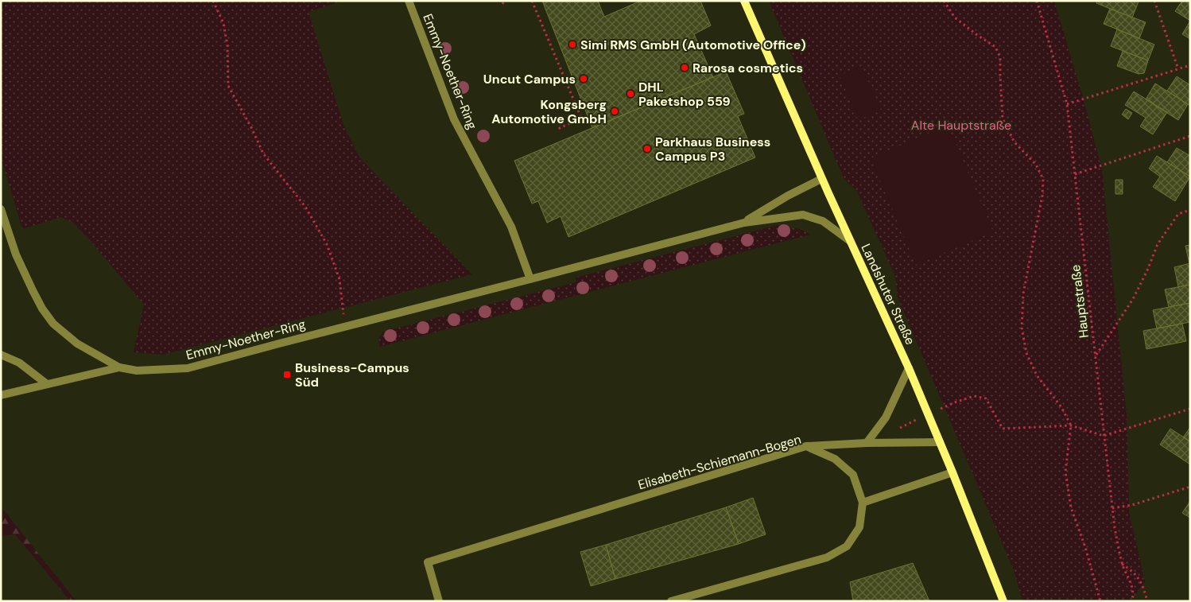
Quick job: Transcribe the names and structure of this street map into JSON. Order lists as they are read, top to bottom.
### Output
{
  "streets": {
    "main road": ["Landshuter Straße"],
    "street": ["Emmy-Noether-Ring", "Elisabeth-Schiemann-Bogen"],
    "path": ["Hauptstraße"]
  },
  "crossings": [
    ["Emmy-Noether-Ring", "Landshuter Straße"]
  ],
  "parks": ["Alte Hauptstraße"],
  "places": {
    "other": [
      "Simi RMS GmbH (Automotive Office)",
      "Rarosa cosmetics",
      "Uncut Campus",
      "DHL Paketshop 559",
      "Kongsberg Automotive GmbH",
      "Parkhaus Business Campus P3"
    ],
    "transit": ["Business-Campus Süd"]
  }
}
